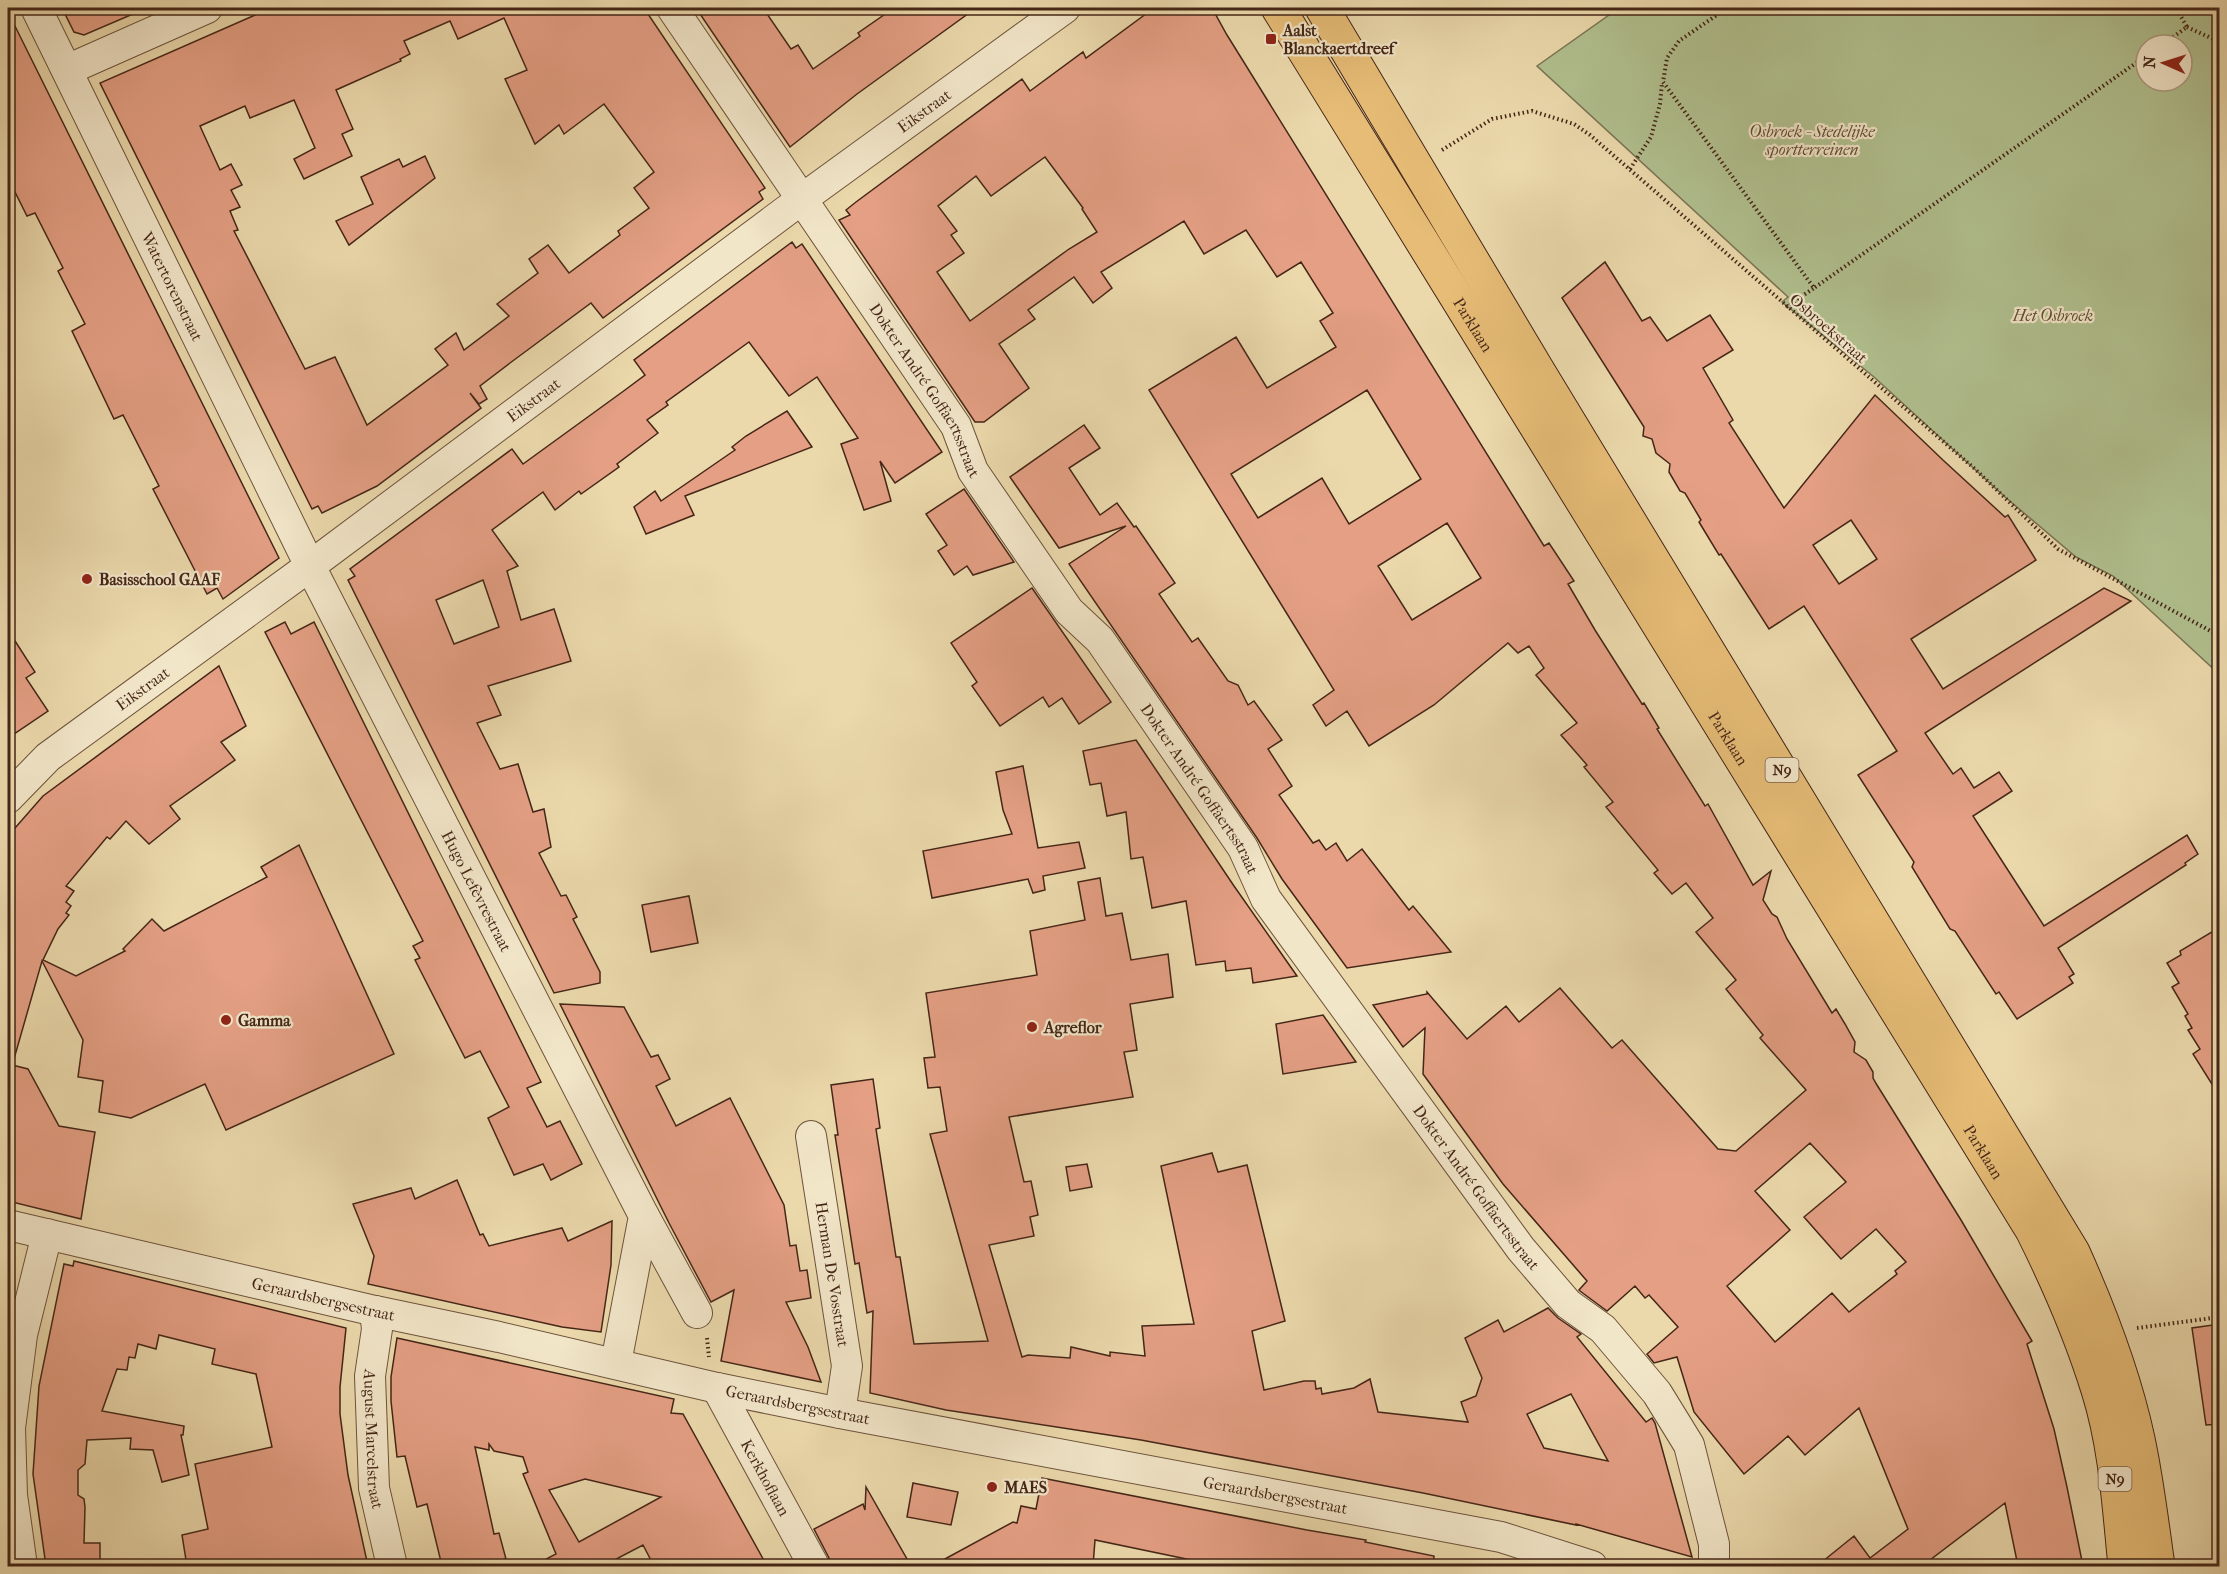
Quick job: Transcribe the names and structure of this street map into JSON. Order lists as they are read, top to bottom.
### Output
{
  "streets": {
    "main road": ["Parklaan", "N9"],
    "street": [
      "Eikstraat",
      "Watertorenstraat",
      "Dokter André Goffaertsstraat",
      "Hugo Lefèvrestraat",
      "Herman De Vosstraat",
      "Geraardsbergsestraat",
      "August Marcelstraat",
      "Kerkhoflaan"
    ],
    "path": ["Osbroekstraat"]
  },
  "crossings": [
    ["Eikstraat", "Watertorenstraat"],
    ["Eikstraat", "Dokter André Goffaertsstraat"],
    ["Eikstraat", "Hugo Lefèvrestraat"],
    ["Watertorenstraat", "Hugo Lefèvrestraat"],
    ["Parklaan", "Osbroekstraat"],
    ["Herman De Vosstraat", "Geraardsbergsestraat"],
    ["Geraardsbergsestraat", "August Marcelstraat"],
    ["Geraardsbergsestraat", "Kerkhoflaan"]
  ],
  "parks": ["Osbroek - Stedelijke sportterreinen", "Het Osbroek"],
  "places": {
    "transit": ["Aalst Blanckaertdreef"],
    "other": [
      "Basisschool GAAF",
      "Gamma",
      "Agreflor",
      "MAES"
    ]
  },
  "north": "left"
}
